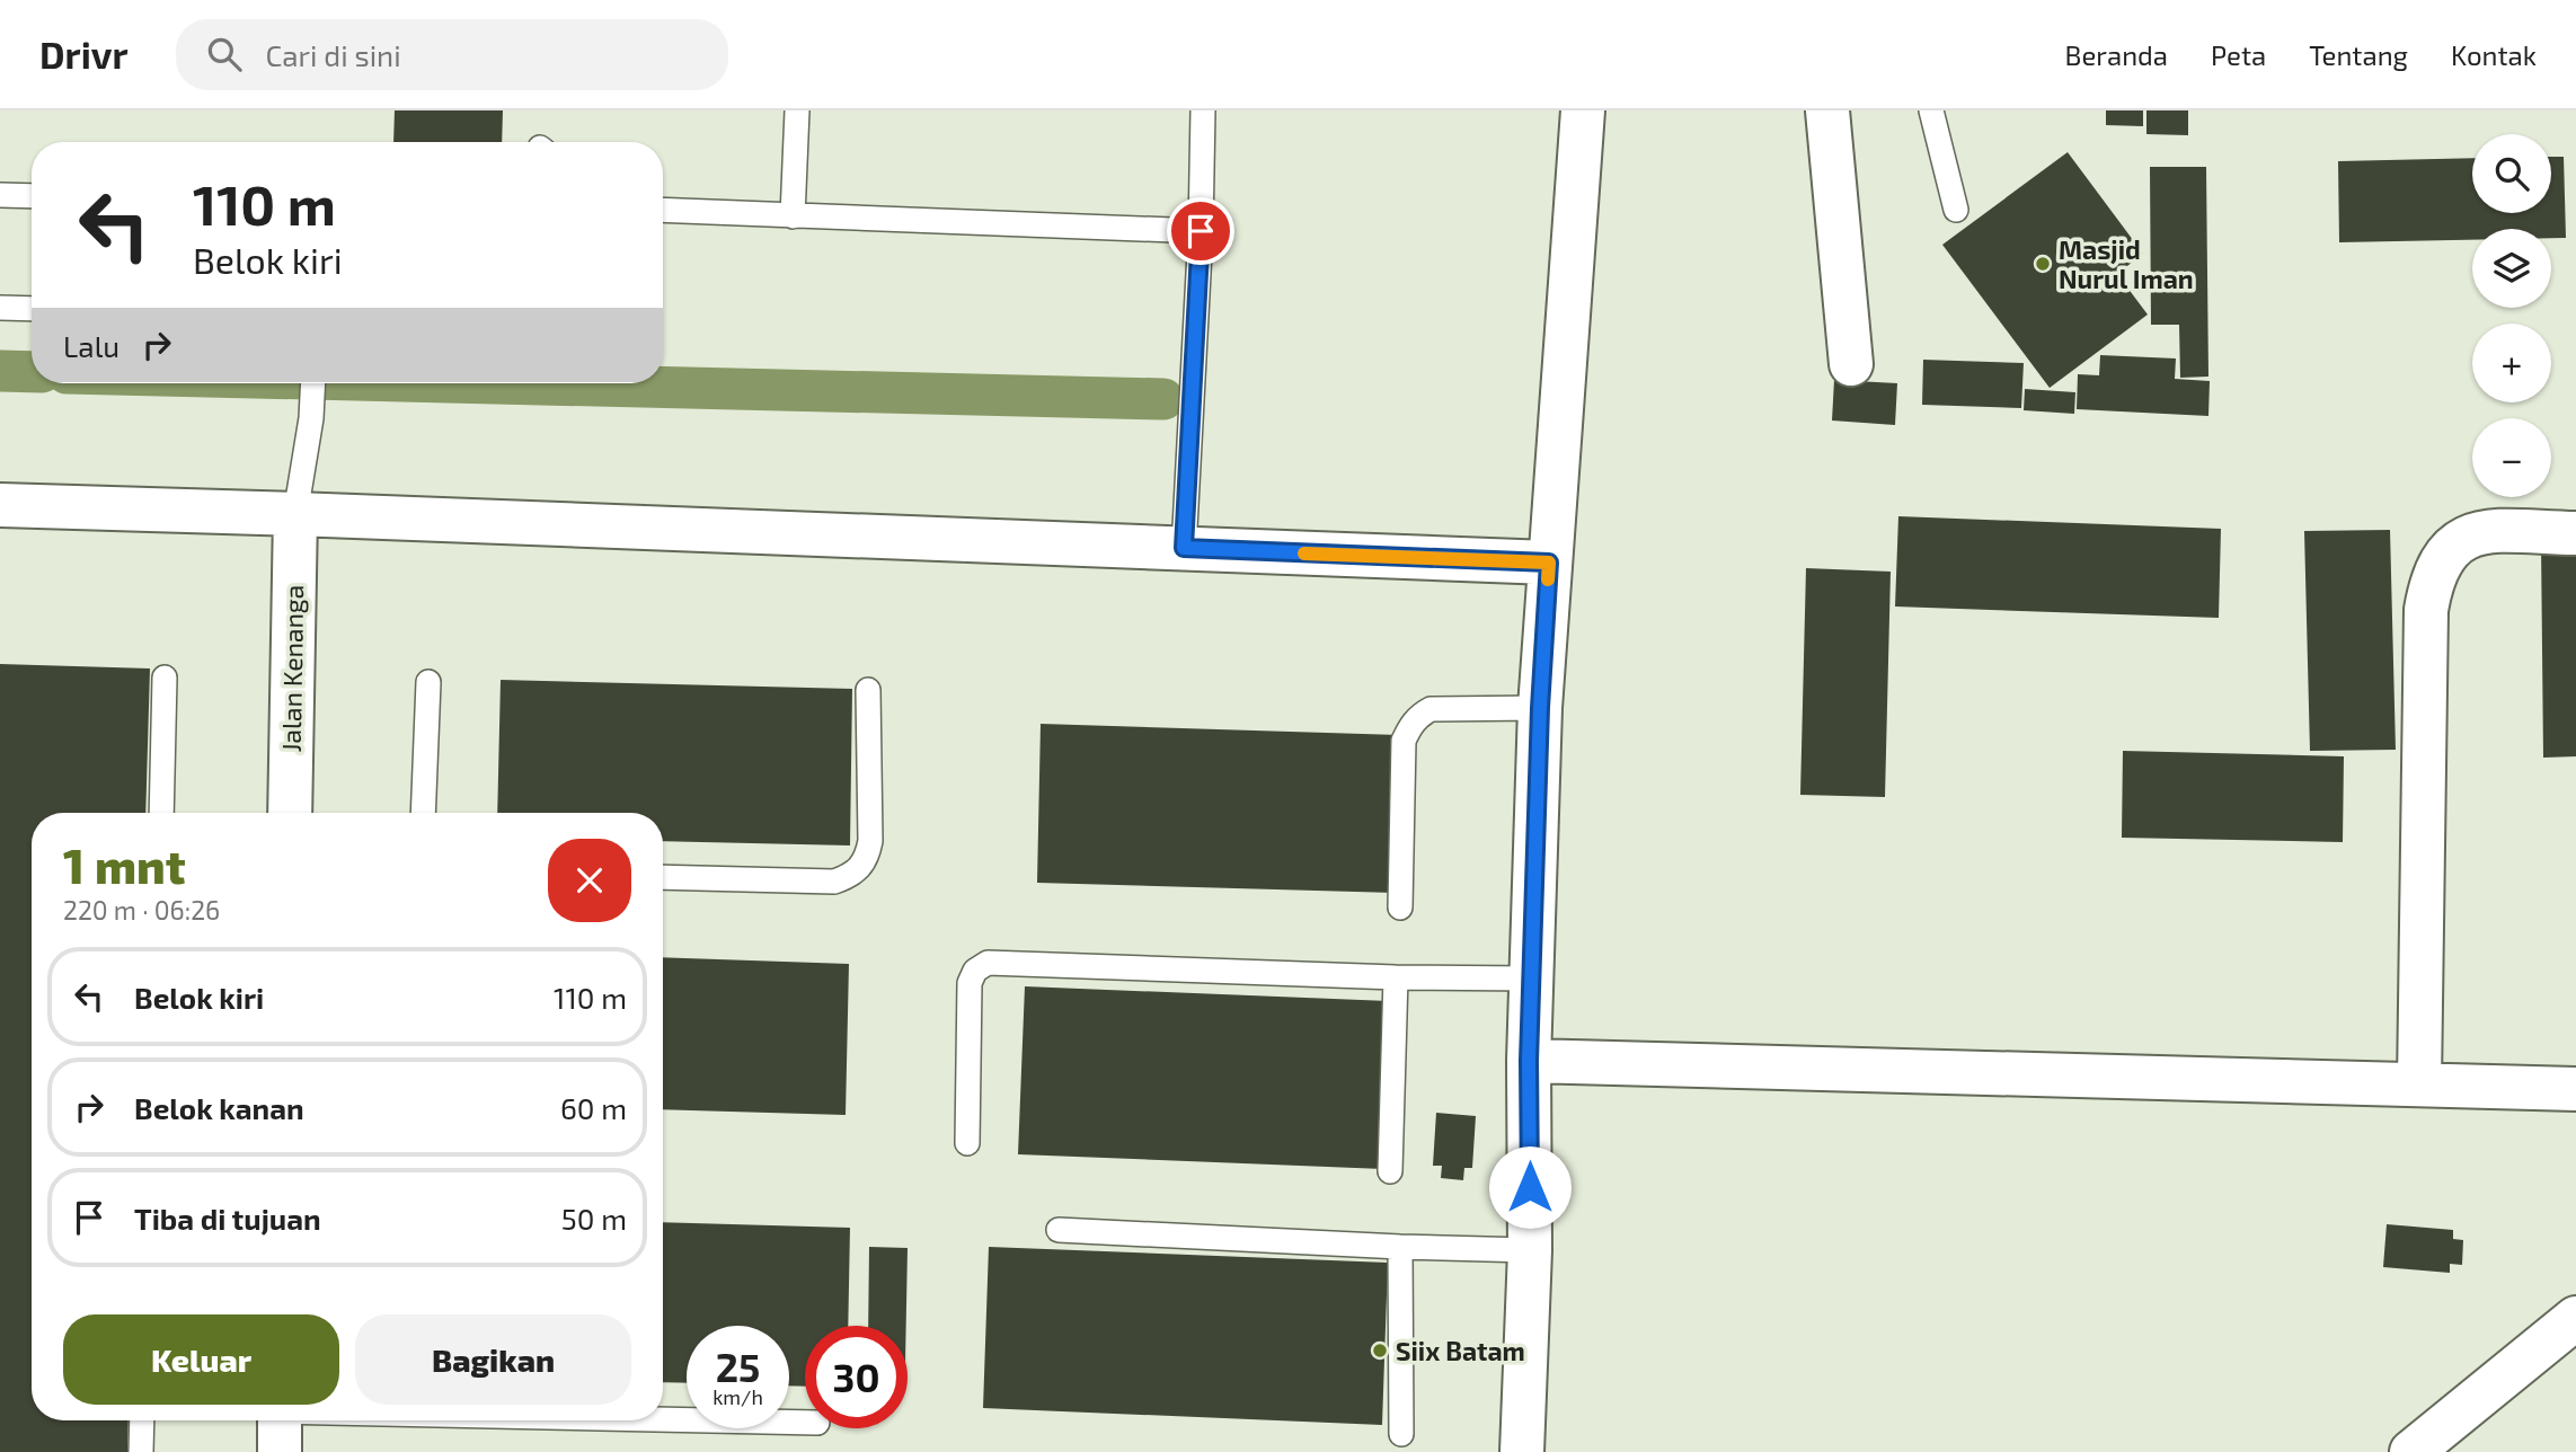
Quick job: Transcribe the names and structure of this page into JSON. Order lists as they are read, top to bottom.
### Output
{
  "streets": {
    "street": ["Jalan Kenanga"]
  },
  "places": ["Masjid Nurul Iman", "Siix Batam"],
  "page": {
    "header": "Drivr",
    "search": "Cari di sini",
    "nav": [
      "Beranda",
      "Peta",
      "Tentang",
      "Kontak"
    ],
    "map_buttons": ["+", "−"],
    "turn": ["110 m", "Belok kiri"],
    "then": "Lalu",
    "heading": ["1 mnt", "220 m · 06:26"],
    "list": [
      {
        "name": "Belok kiri",
        "value": "110 m"
      },
      {
        "name": "Belok kanan",
        "value": "60 m"
      },
      {
        "name": "Tiba di tujuan",
        "value": "50 m"
      }
    ],
    "buttons": ["Keluar", "Bagikan"],
    "speed": "25 km/h",
    "limit": "30"
  }
}
